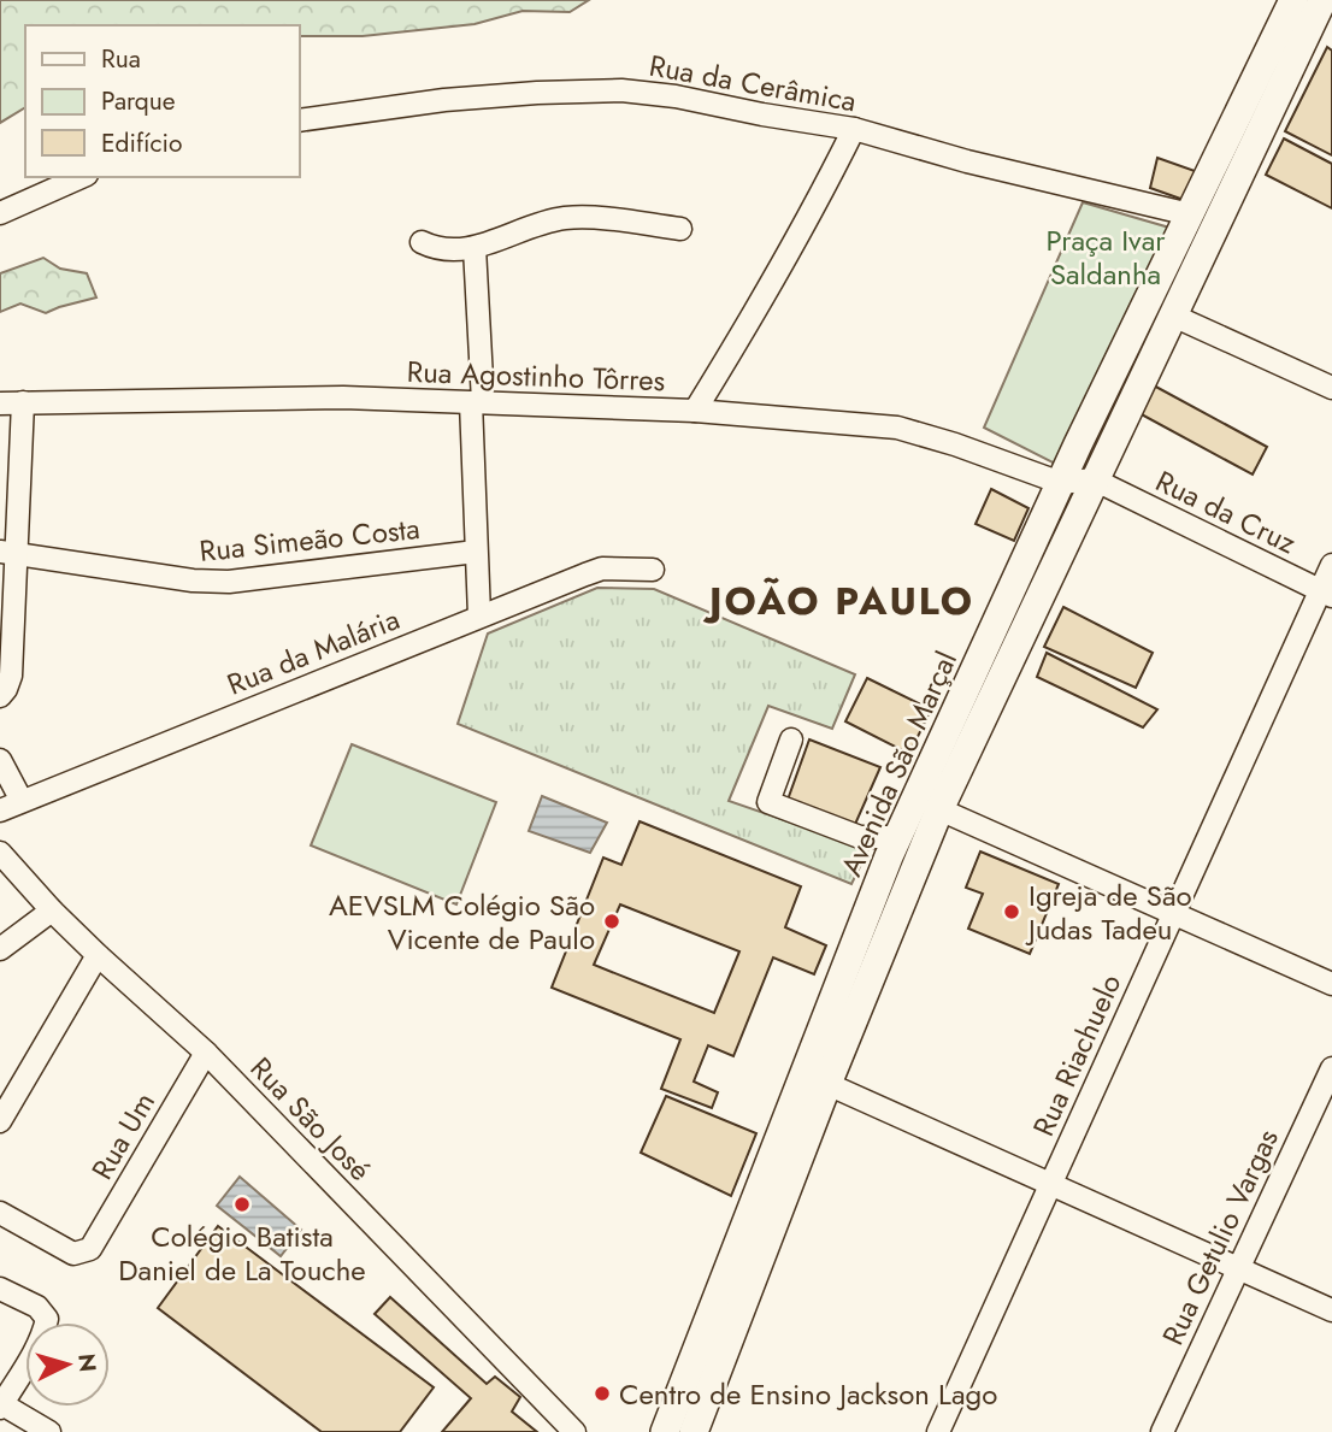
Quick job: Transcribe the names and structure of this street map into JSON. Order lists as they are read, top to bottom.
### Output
{
  "streets": {
    "main road": ["Avenida São Marçal"],
    "street": [
      "Rua da Cerâmica",
      "Rua Agostinho Tôrres",
      "Rua da Cruz",
      "Rua Simeão Costa",
      "Rua da Malária",
      "Rua Riachuelo",
      "Rua São José",
      "Rua Um",
      "Rua Getulio Vargas"
    ]
  },
  "crossings": [
    ["Rua da Cerâmica", "Avenida São Marçal"],
    ["Rua Agostinho Tôrres", "Avenida São Marçal"],
    ["Rua da Cruz", "Avenida São Marçal"],
    ["Rua da Cruz", "Rua Riachuelo"],
    ["Rua São José", "Rua Um"]
  ],
  "districts": ["JOÃO PAULO"],
  "parks": ["Praça Ivar Saldanha"],
  "places": [
    "Igreja de São Judas Tadeu",
    "AEVSLM Colégio São Vicente de Paulo",
    "Colégio Batista Daniel de La Touche",
    "Centro de Ensino Jackson Lago"
  ],
  "legend": ["Rua", "Parque", "Edifício"],
  "north": "right"
}
